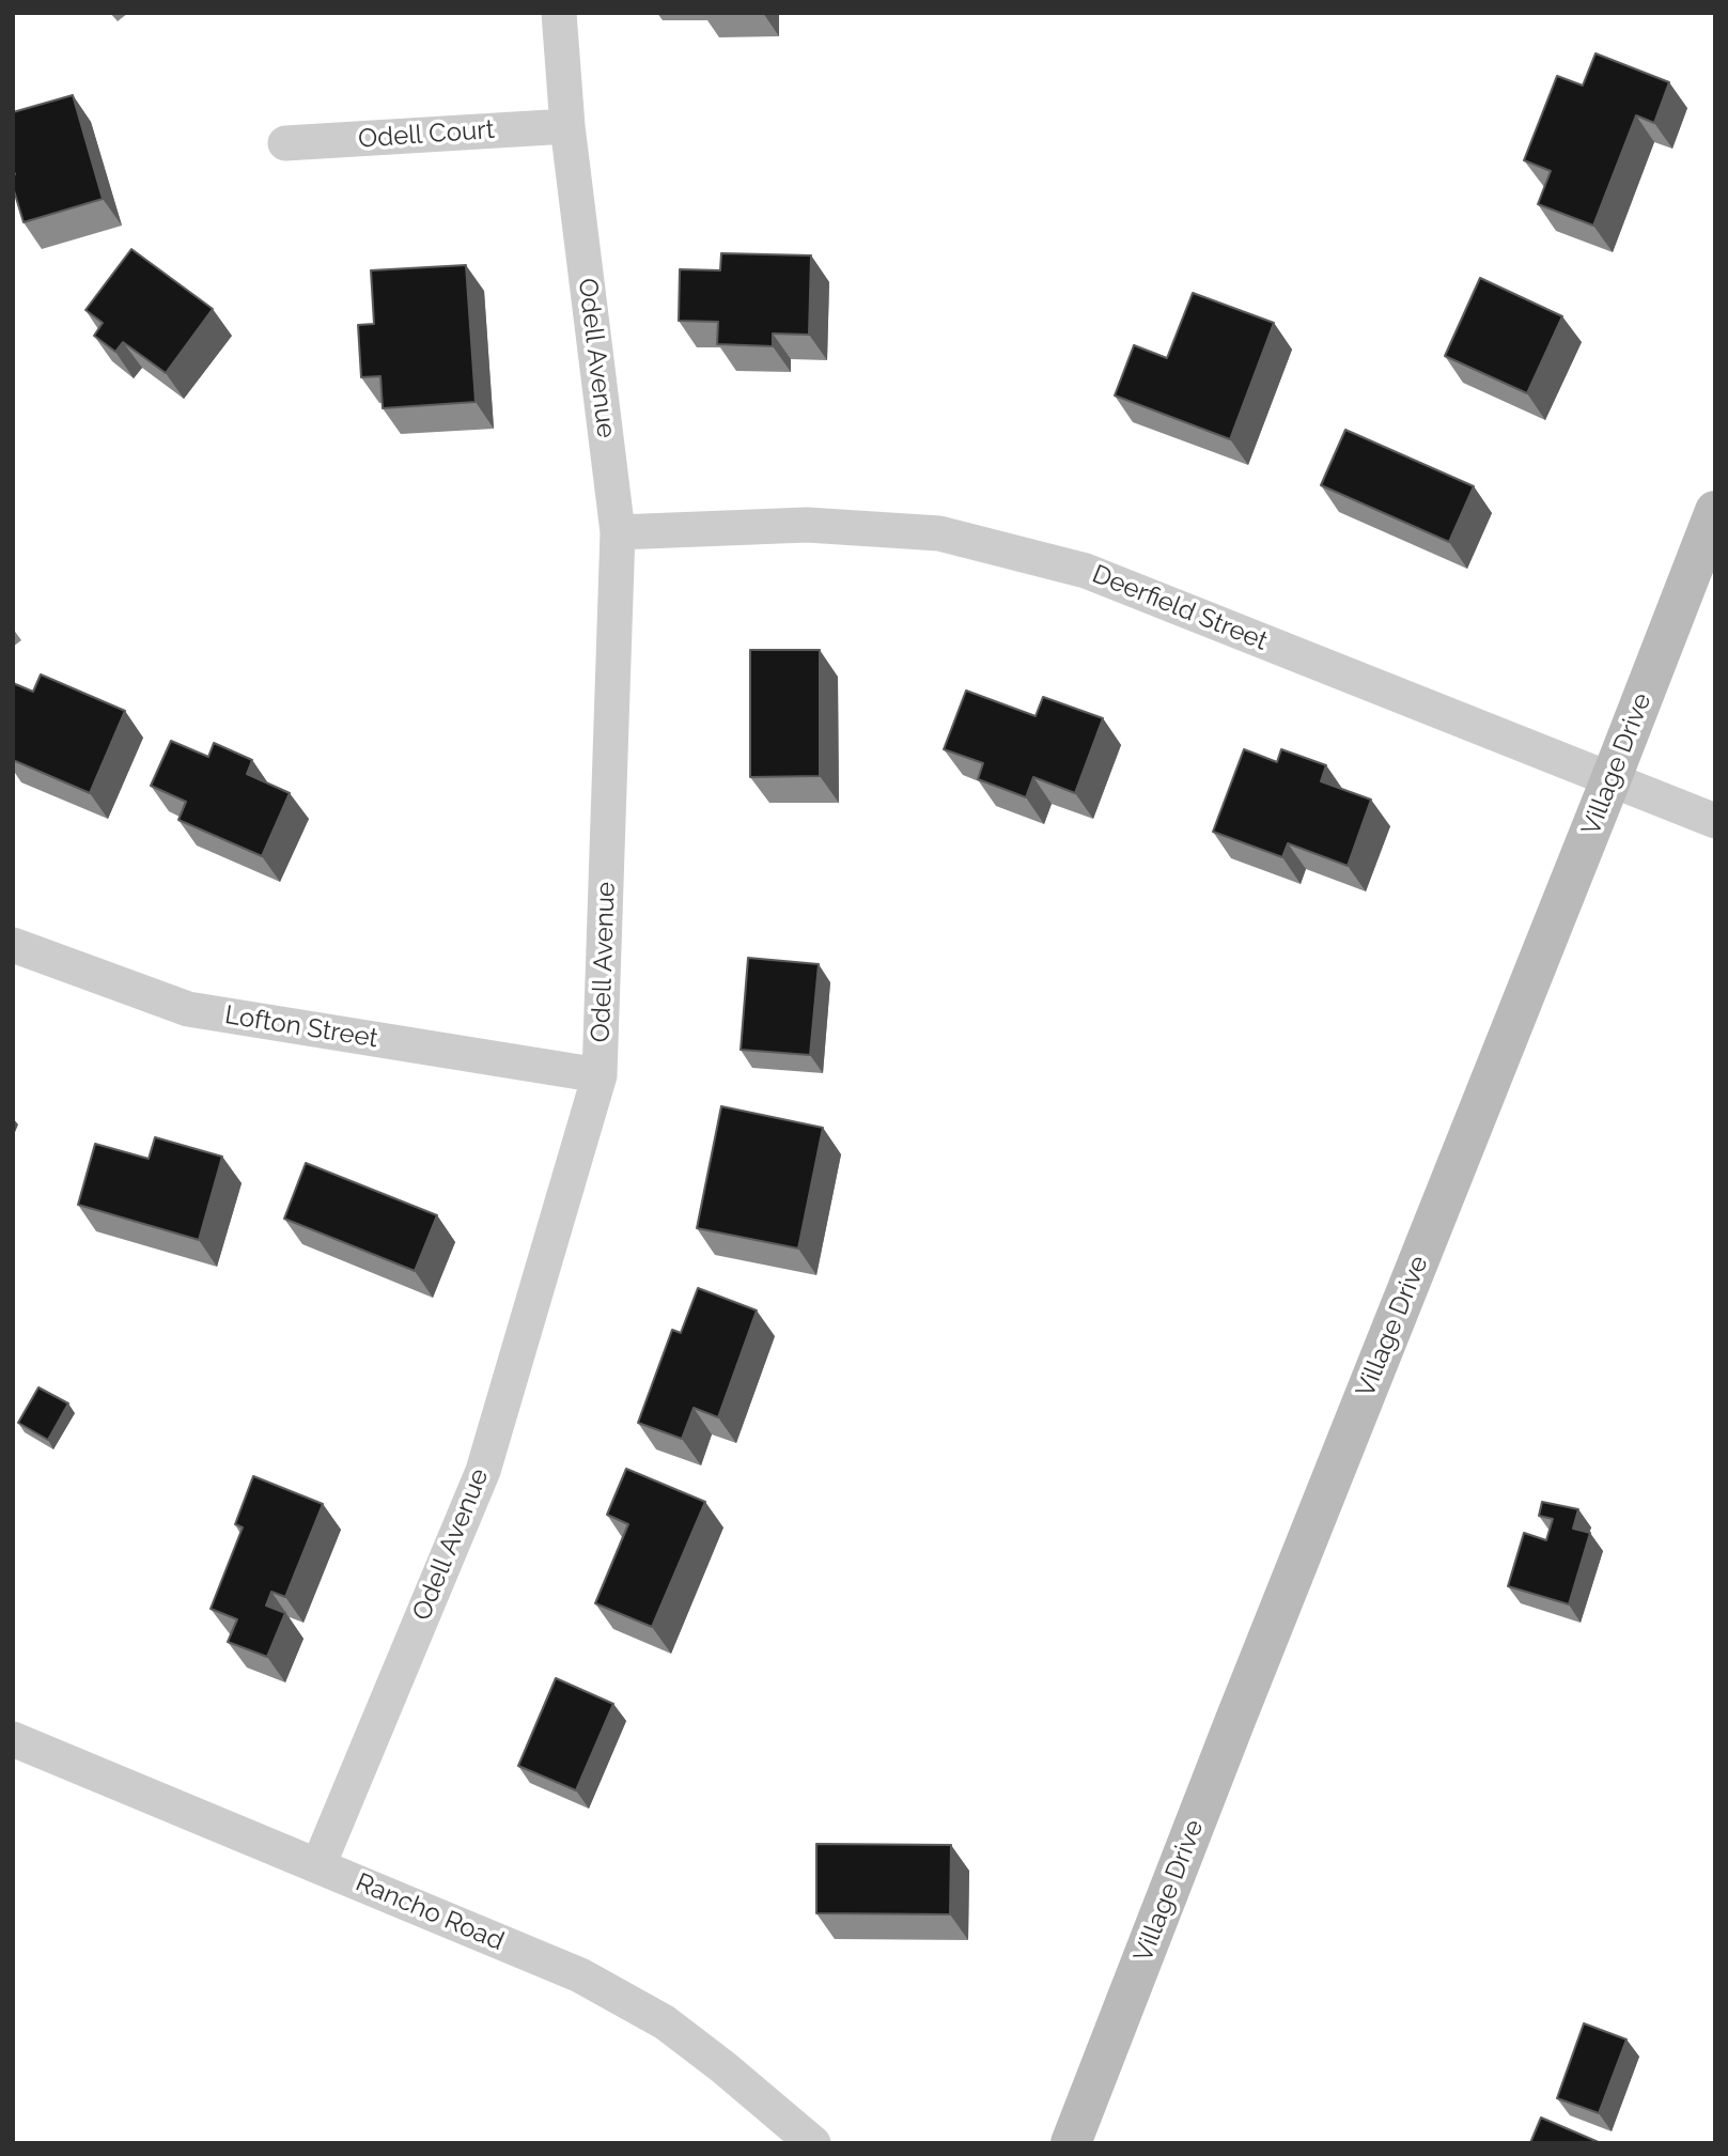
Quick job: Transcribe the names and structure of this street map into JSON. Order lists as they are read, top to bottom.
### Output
{
  "streets": {
    "main road": ["Village Drive"],
    "street": [
      "Odell Court",
      "Odell Avenue",
      "Deerfield Street",
      "Lofton Street",
      "Rancho Road"
    ]
  },
  "crossings": [
    ["Odell Court", "Odell Avenue"],
    ["Odell Avenue", "Deerfield Street"],
    ["Odell Avenue", "Lofton Street"],
    ["Odell Avenue", "Rancho Road"],
    ["Deerfield Street", "Village Drive"]
  ]
}
